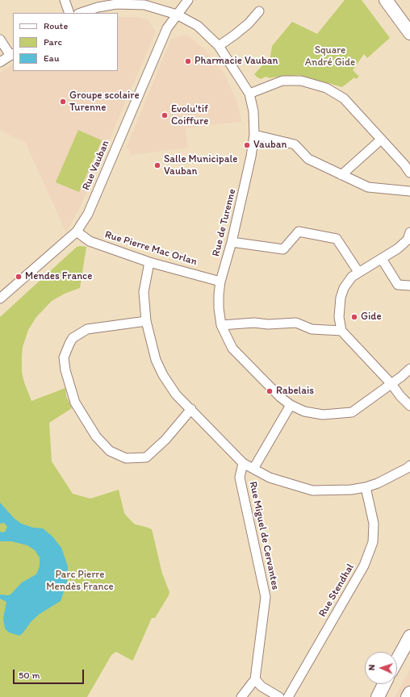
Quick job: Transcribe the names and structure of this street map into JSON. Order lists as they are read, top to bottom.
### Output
{
  "streets": {
    "street": [
      "Rue Vauban",
      "Rue de Turenne",
      "Rue Pierre Mac Orlan",
      "Rue Miguel de Cervantes",
      "Rue Stendhal"
    ]
  },
  "crossings": [
    ["Rue Vauban", "Rue de Turenne"],
    ["Rue Vauban", "Rue Pierre Mac Orlan"],
    ["Rue de Turenne", "Rue Pierre Mac Orlan"]
  ],
  "parks": ["Square André Gide", "Parc Pierre Mendès France"],
  "places": [
    "Pharmacie Vauban",
    "Groupe scolaire Turenne",
    "Evolu'tif Coiffure",
    "Vauban",
    "Salle Municipale Vauban",
    "Mendes France",
    "Gide",
    "Rabelais"
  ],
  "legend": ["Route", "Parc", "Eau"],
  "scale_bar": "50 m",
  "north": "left"
}
